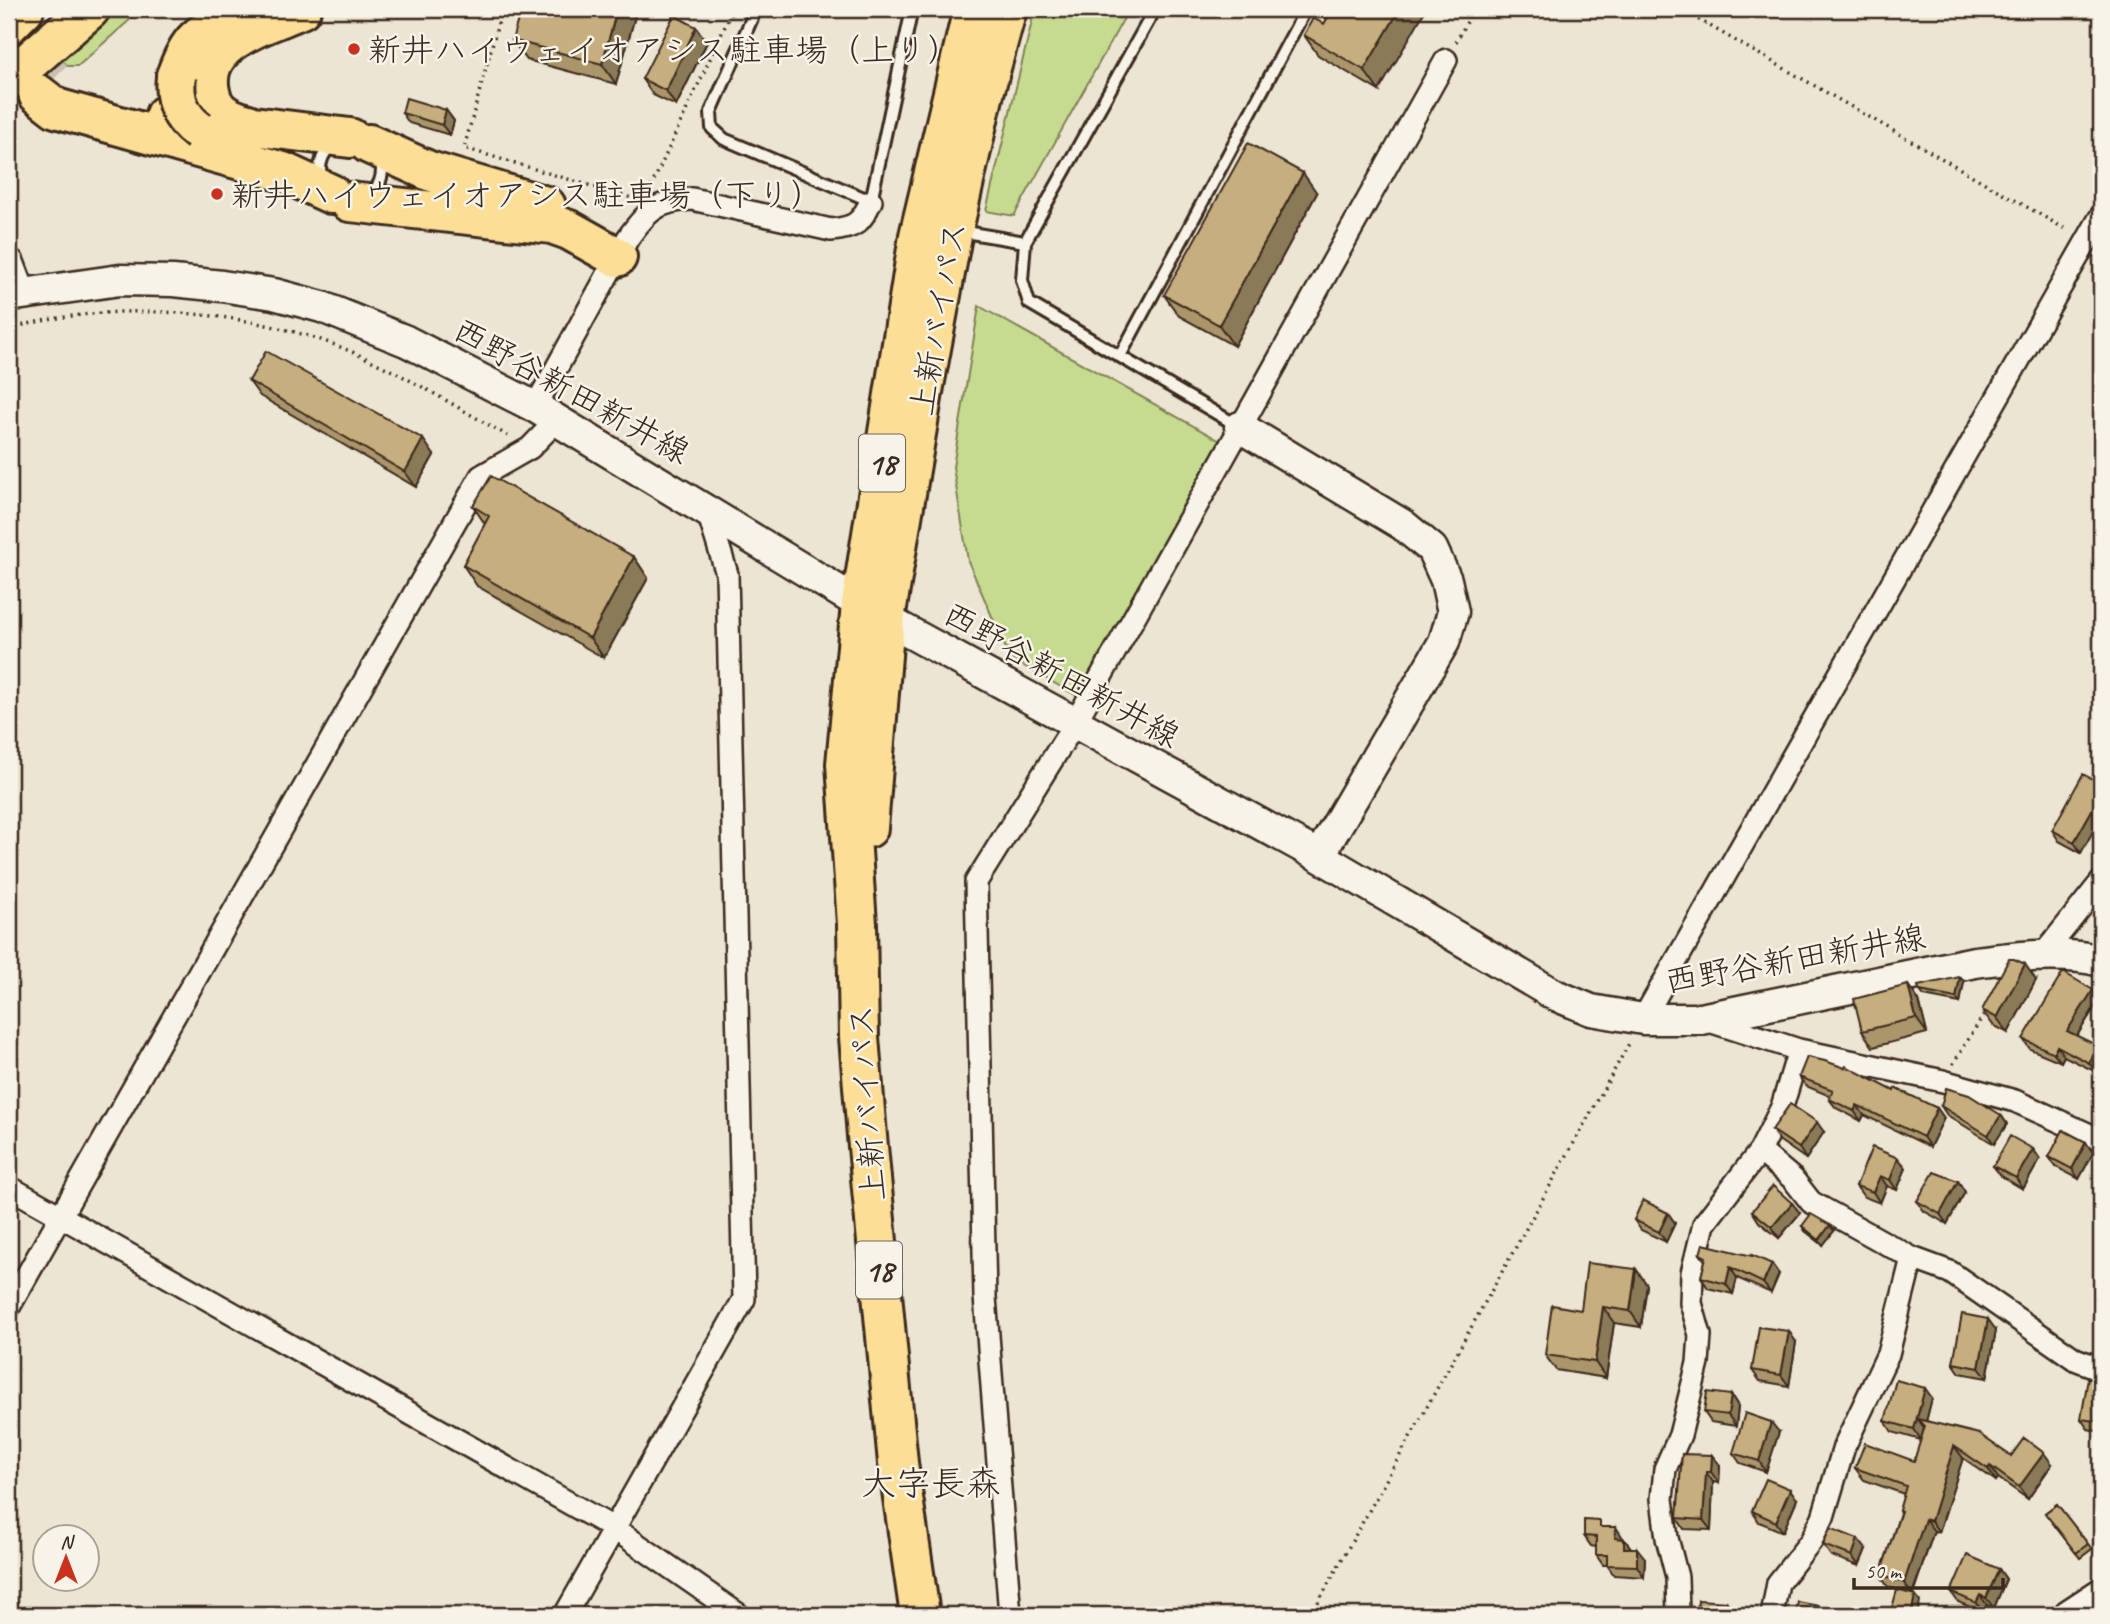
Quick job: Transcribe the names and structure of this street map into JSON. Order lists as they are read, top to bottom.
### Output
{
  "streets": {
    "highway": ["上新バイパス", "18"],
    "main road": ["西野谷新田新井線"]
  },
  "crossings": [
    ["上新バイパス", "西野谷新田新井線"]
  ],
  "districts": ["大字長森"],
  "places": ["新井ハイウェイオアシス駐車場（上り）", "新井ハイウェイオアシス駐車場（下り）"],
  "scale_bar": "50 m",
  "north": "top"
}
